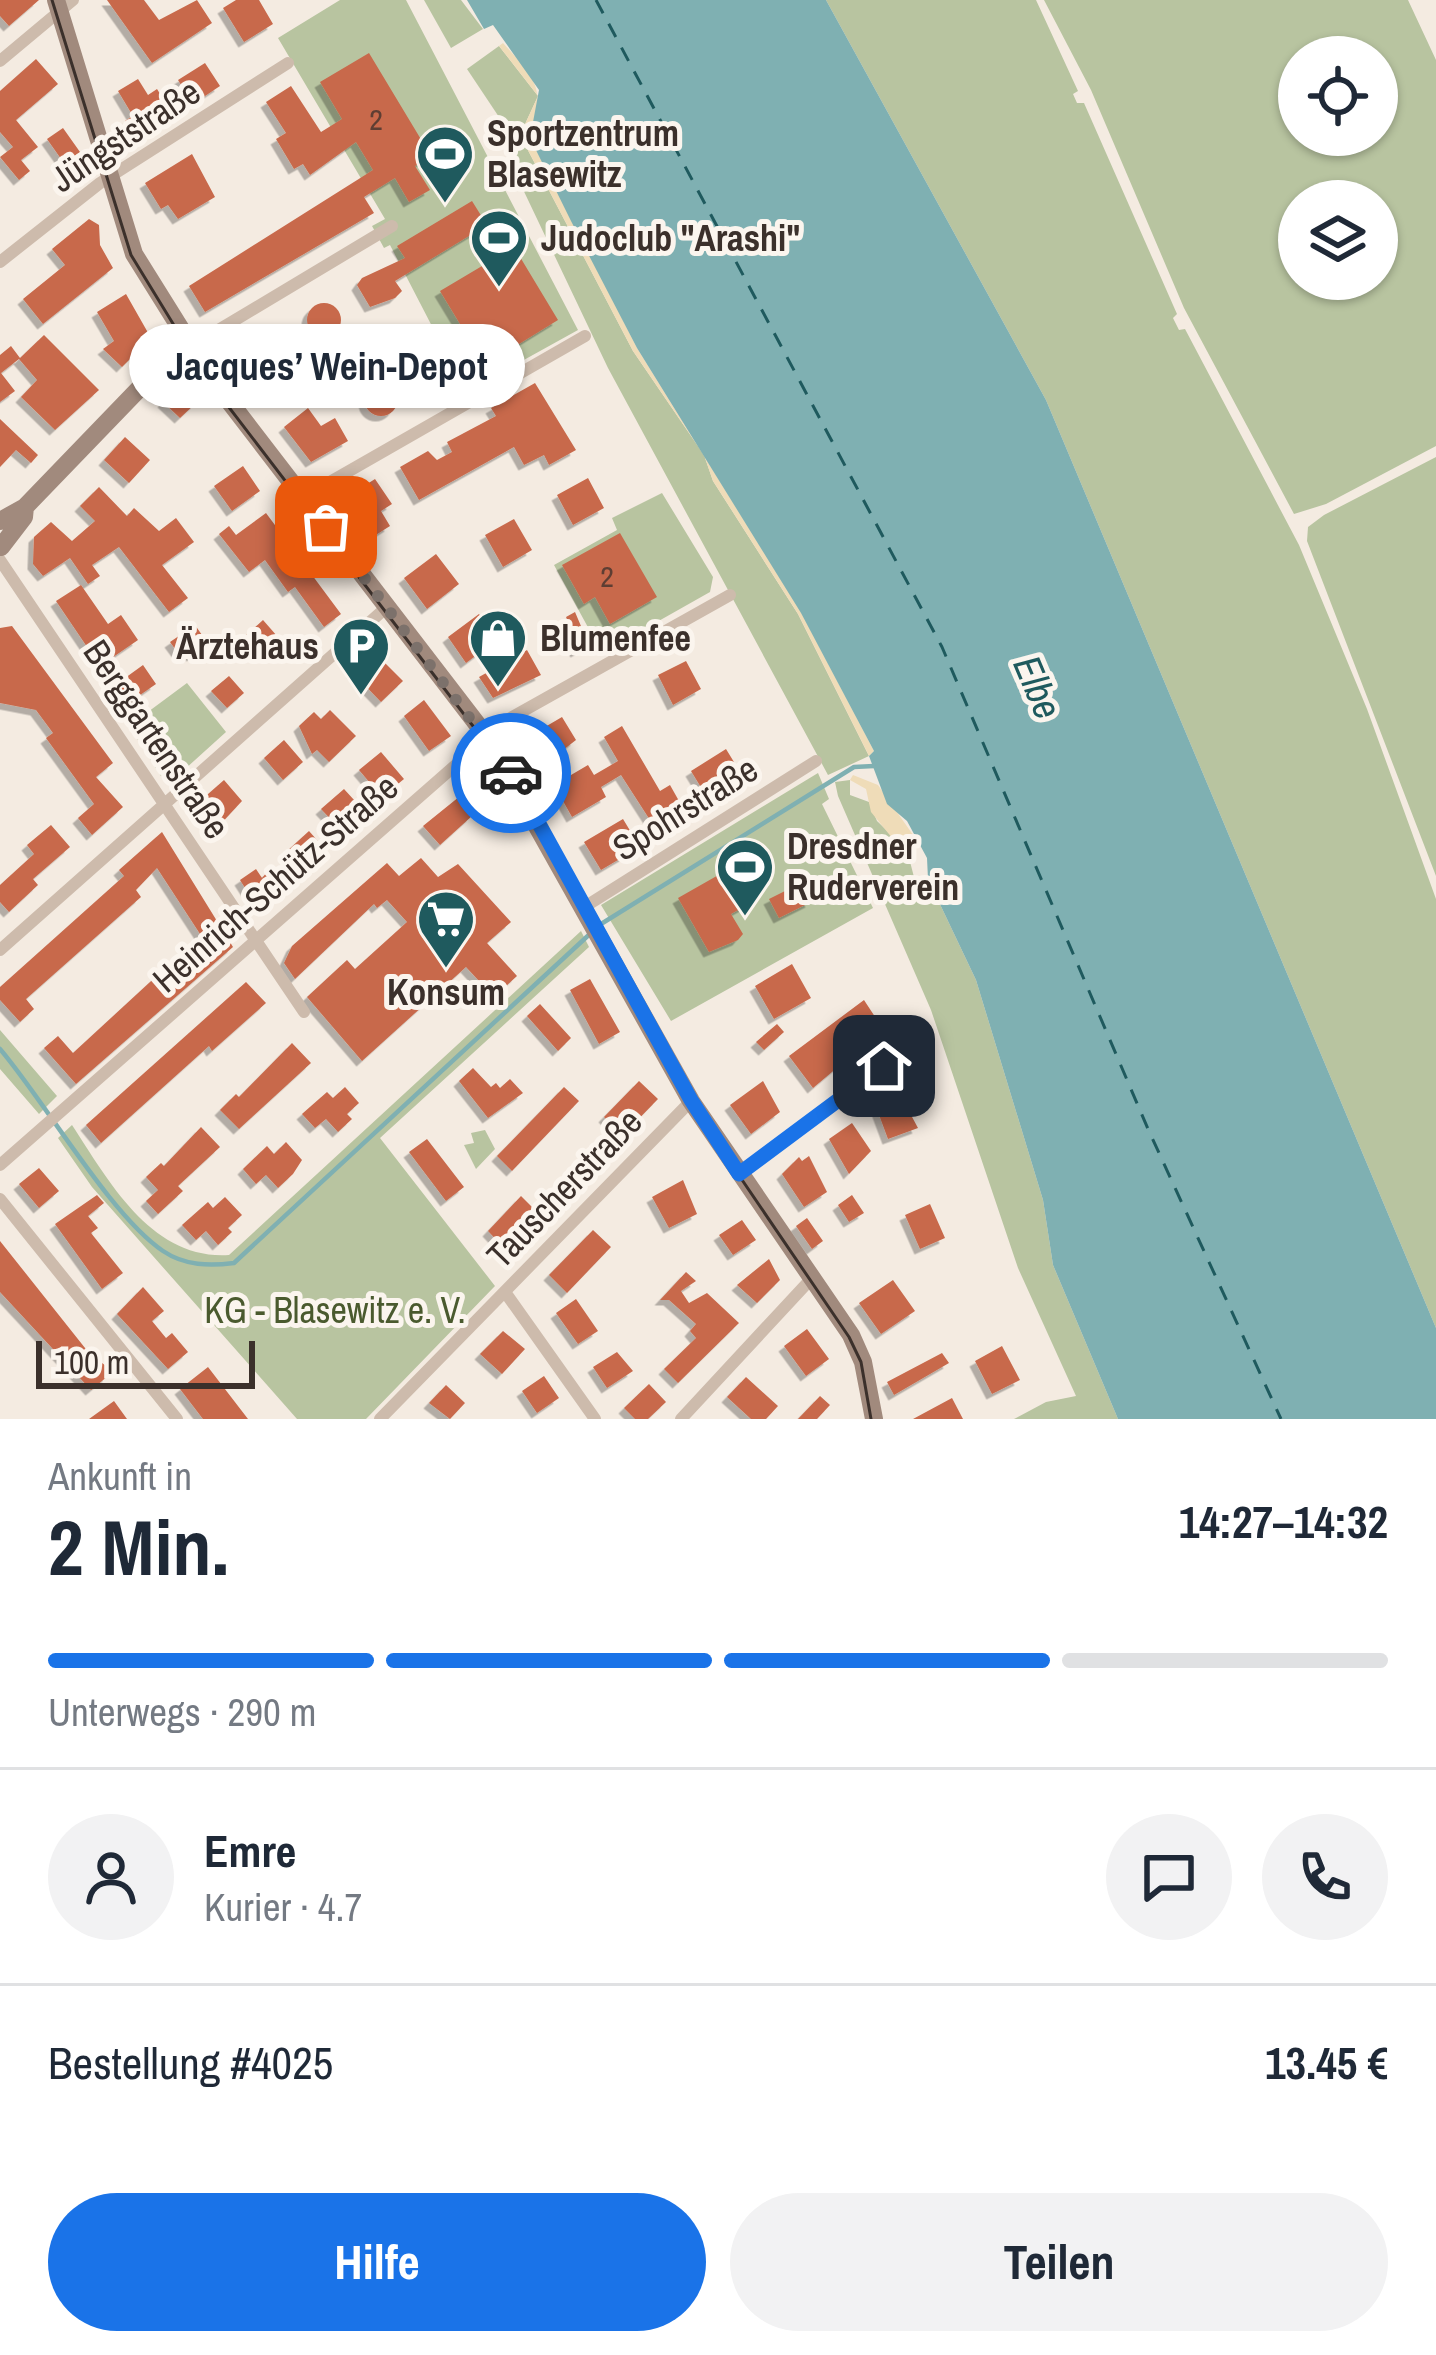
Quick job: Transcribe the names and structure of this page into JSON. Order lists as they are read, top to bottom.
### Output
{
  "streets": {
    "street": [
      "Jüngststraße",
      "Berggartenstraße",
      "Spohrstraße",
      "Heinrich-Schütz-Straße",
      "Tauscherstraße"
    ]
  },
  "crossings": [
    ["Berggartenstraße", "Heinrich-Schütz-Straße"]
  ],
  "water": ["Elbe"],
  "parks": ["KG - Blasewitz e. V."],
  "places": {
    "sports": ["Sportzentrum Blasewitz", "Judoclub \"Arashi\"", "Dresdner Ruderverein"],
    "other": ["Jacques’ Wein-Depot"],
    "shop": ["Blumenfee"],
    "parking": ["Ärztehaus"],
    "supermarket": ["Konsum"]
  },
  "house_numbers": ["2", "2"],
  "scale_bar": "100 m",
  "page": {
    "bubble": "Jacques’ Wein-Depot",
    "scale": "100 m",
    "heading": ["2 Min.", "Ankunft in", "14:27–14:32"],
    "panel": [
      "Emre",
      "Kurier · 4.7",
      "Bestellung #4025",
      "13.45 €"
    ],
    "bar": "Unterwegs · 290 m",
    "buttons": ["Hilfe", "Teilen"]
  }
}
